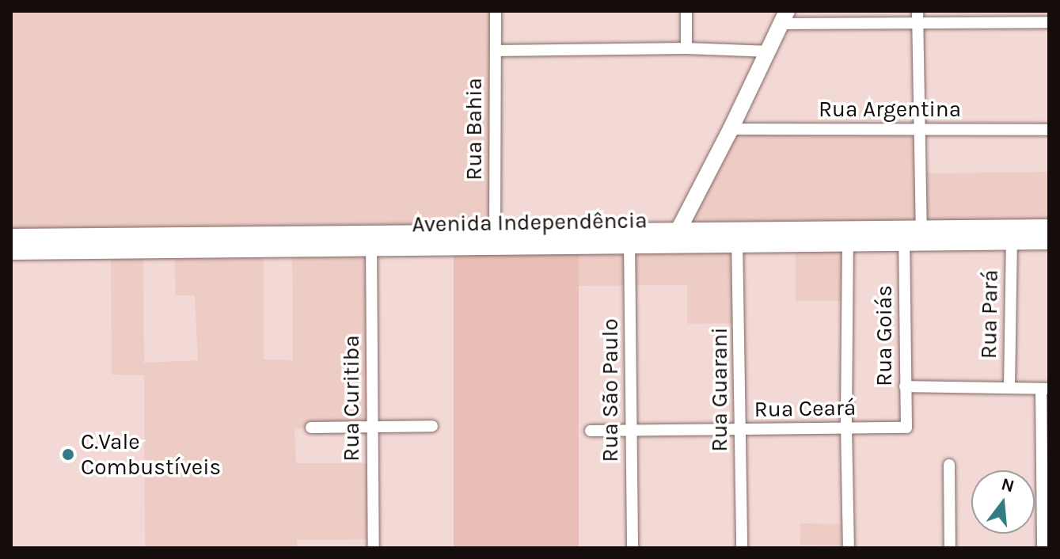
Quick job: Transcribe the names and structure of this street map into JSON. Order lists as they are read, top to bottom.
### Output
{
  "streets": {
    "main road": ["Avenida Independência"],
    "street": [
      "Rua Argentina",
      "Rua Bahia",
      "Rua Pará",
      "Rua Goiás",
      "Rua Guarani",
      "Rua São Paulo",
      "Rua Curitiba",
      "Rua Ceará"
    ]
  },
  "crossings": [
    ["Rua Argentina", "Rua Goiás"],
    ["Rua Bahia", "Avenida Independência"],
    ["Avenida Independência", "Rua Pará"],
    ["Avenida Independência", "Rua Goiás"],
    ["Avenida Independência", "Rua Guarani"],
    ["Avenida Independência", "Rua São Paulo"],
    ["Avenida Independência", "Rua Curitiba"],
    ["Rua Goiás", "Rua Ceará"],
    ["Rua Guarani", "Rua Ceará"],
    ["Rua São Paulo", "Rua Ceará"]
  ],
  "places": ["C.Vale Combustíveis"],
  "north": "top"
}
